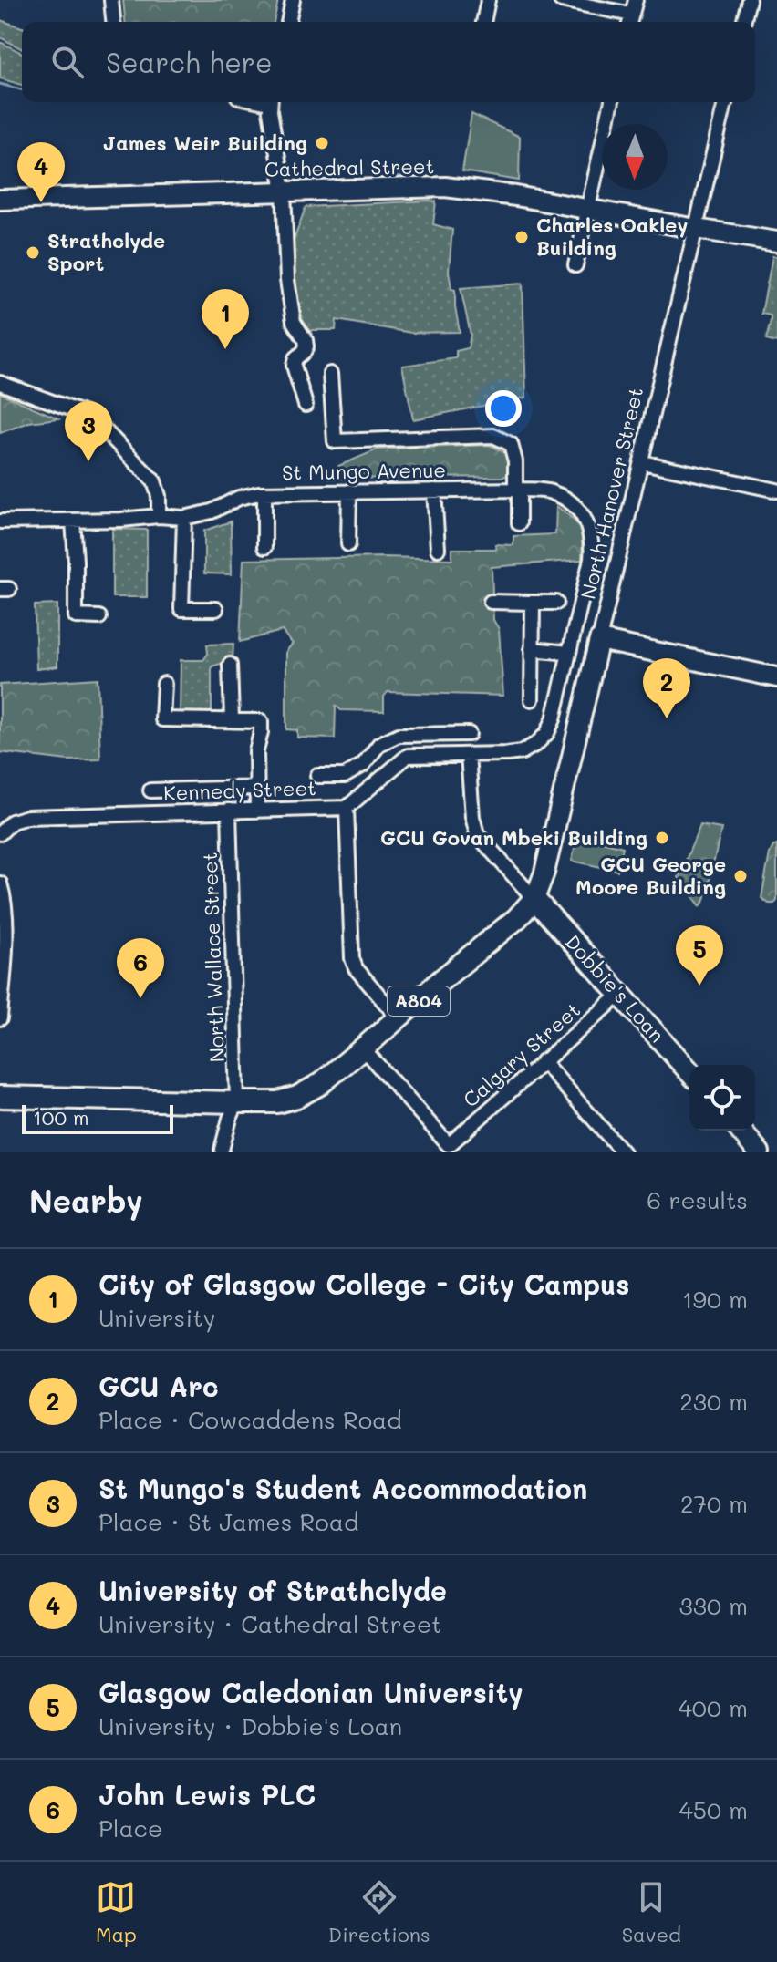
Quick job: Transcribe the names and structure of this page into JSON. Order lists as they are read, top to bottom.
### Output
{
  "streets": {
    "main road": ["Dobbie's Loan", "A804"],
    "street": [
      "Cathedral Street",
      "St Mungo Avenue",
      "North Hanover Street",
      "Kennedy Street",
      "North Wallace Street",
      "Calgary Street"
    ]
  },
  "crossings": [
    ["Cathedral Street", "North Hanover Street"],
    ["North Hanover Street", "Dobbie's Loan"],
    ["North Hanover Street", "A804"],
    ["Kennedy Street", "North Wallace Street"],
    ["North Wallace Street", "A804"],
    ["Dobbie's Loan", "A804"],
    ["Dobbie's Loan", "Calgary Street"],
    ["A804", "Calgary Street"]
  ],
  "places": [
    "James Weir Building",
    "Charles Oakley Building",
    "Strathclyde Sport",
    "GCU Govan Mbeki Building",
    "GCU George Moore Building"
  ],
  "scale_bar": "100 m",
  "north": "bottom",
  "page": {
    "search": "Search here",
    "pins": [
      "4",
      "1",
      "3",
      "2",
      "5",
      "6"
    ],
    "scale": "100 m",
    "heading": ["Nearby", "6 results"],
    "list": [
      {
        "mark": "1",
        "name": "City of Glasgow College - City Campus",
        "note": "University",
        "value": "190 m"
      },
      {
        "mark": "2",
        "name": "GCU Arc",
        "note": "Place · Cowcaddens Road",
        "value": "230 m"
      },
      {
        "mark": "3",
        "name": "St Mungo's Student Accommodation",
        "note": "Place · St James Road",
        "value": "270 m"
      },
      {
        "mark": "4",
        "name": "University of Strathclyde",
        "note": "University · Cathedral Street",
        "value": "330 m"
      },
      {
        "mark": "5",
        "name": "Glasgow Caledonian University",
        "note": "University · Dobbie's Loan",
        "value": "400 m"
      },
      {
        "mark": "6",
        "name": "John Lewis PLC",
        "note": "Place",
        "value": "450 m"
      }
    ],
    "nav": ["Map", "Directions", "Saved"]
  }
}
